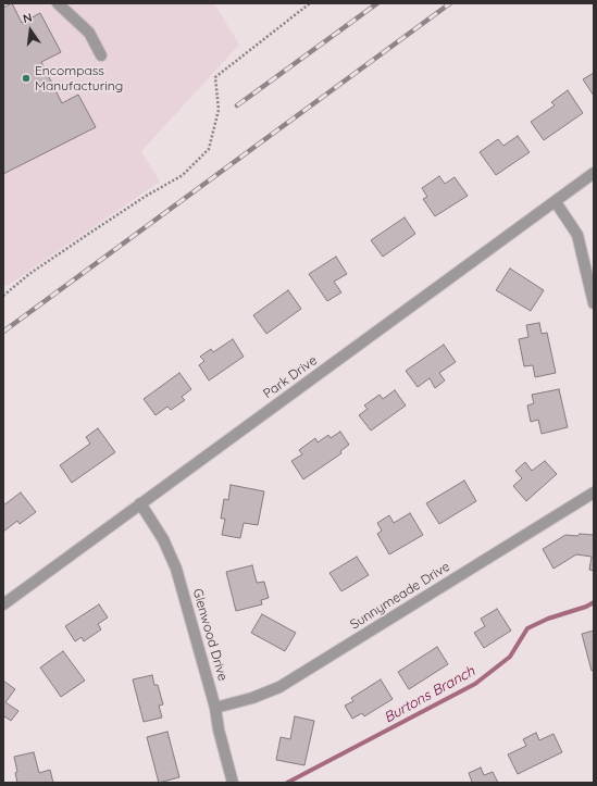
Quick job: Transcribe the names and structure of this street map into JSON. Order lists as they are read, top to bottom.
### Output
{
  "streets": {
    "street": ["Park Drive", "Sunnymeade Drive", "Glenwood Drive"]
  },
  "crossings": [
    ["Park Drive", "Glenwood Drive"],
    ["Sunnymeade Drive", "Glenwood Drive"]
  ],
  "water": ["Burtons Branch"],
  "places": ["Encompass Manufacturing"],
  "north": "top"
}
